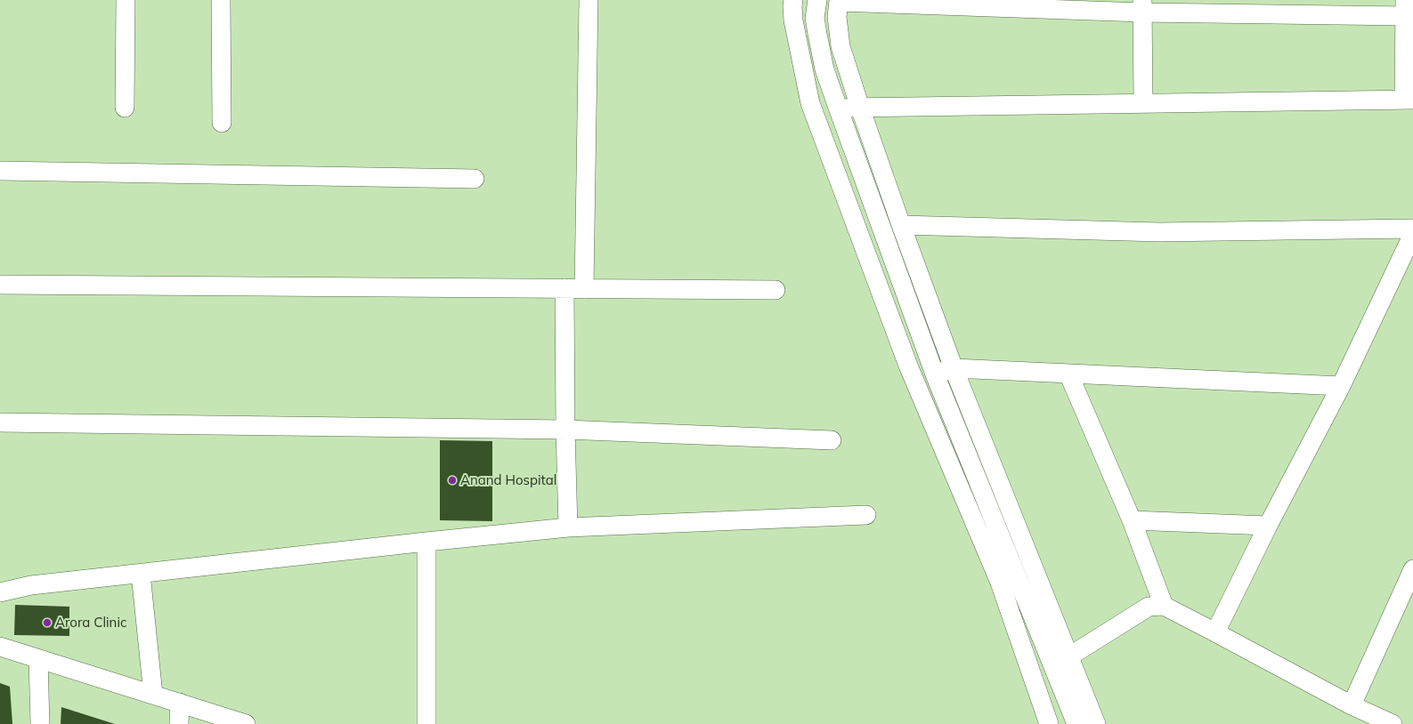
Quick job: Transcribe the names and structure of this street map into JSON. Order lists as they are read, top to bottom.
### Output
{
  "places": ["Anand Hospital", "Arora Clinic"]
}
